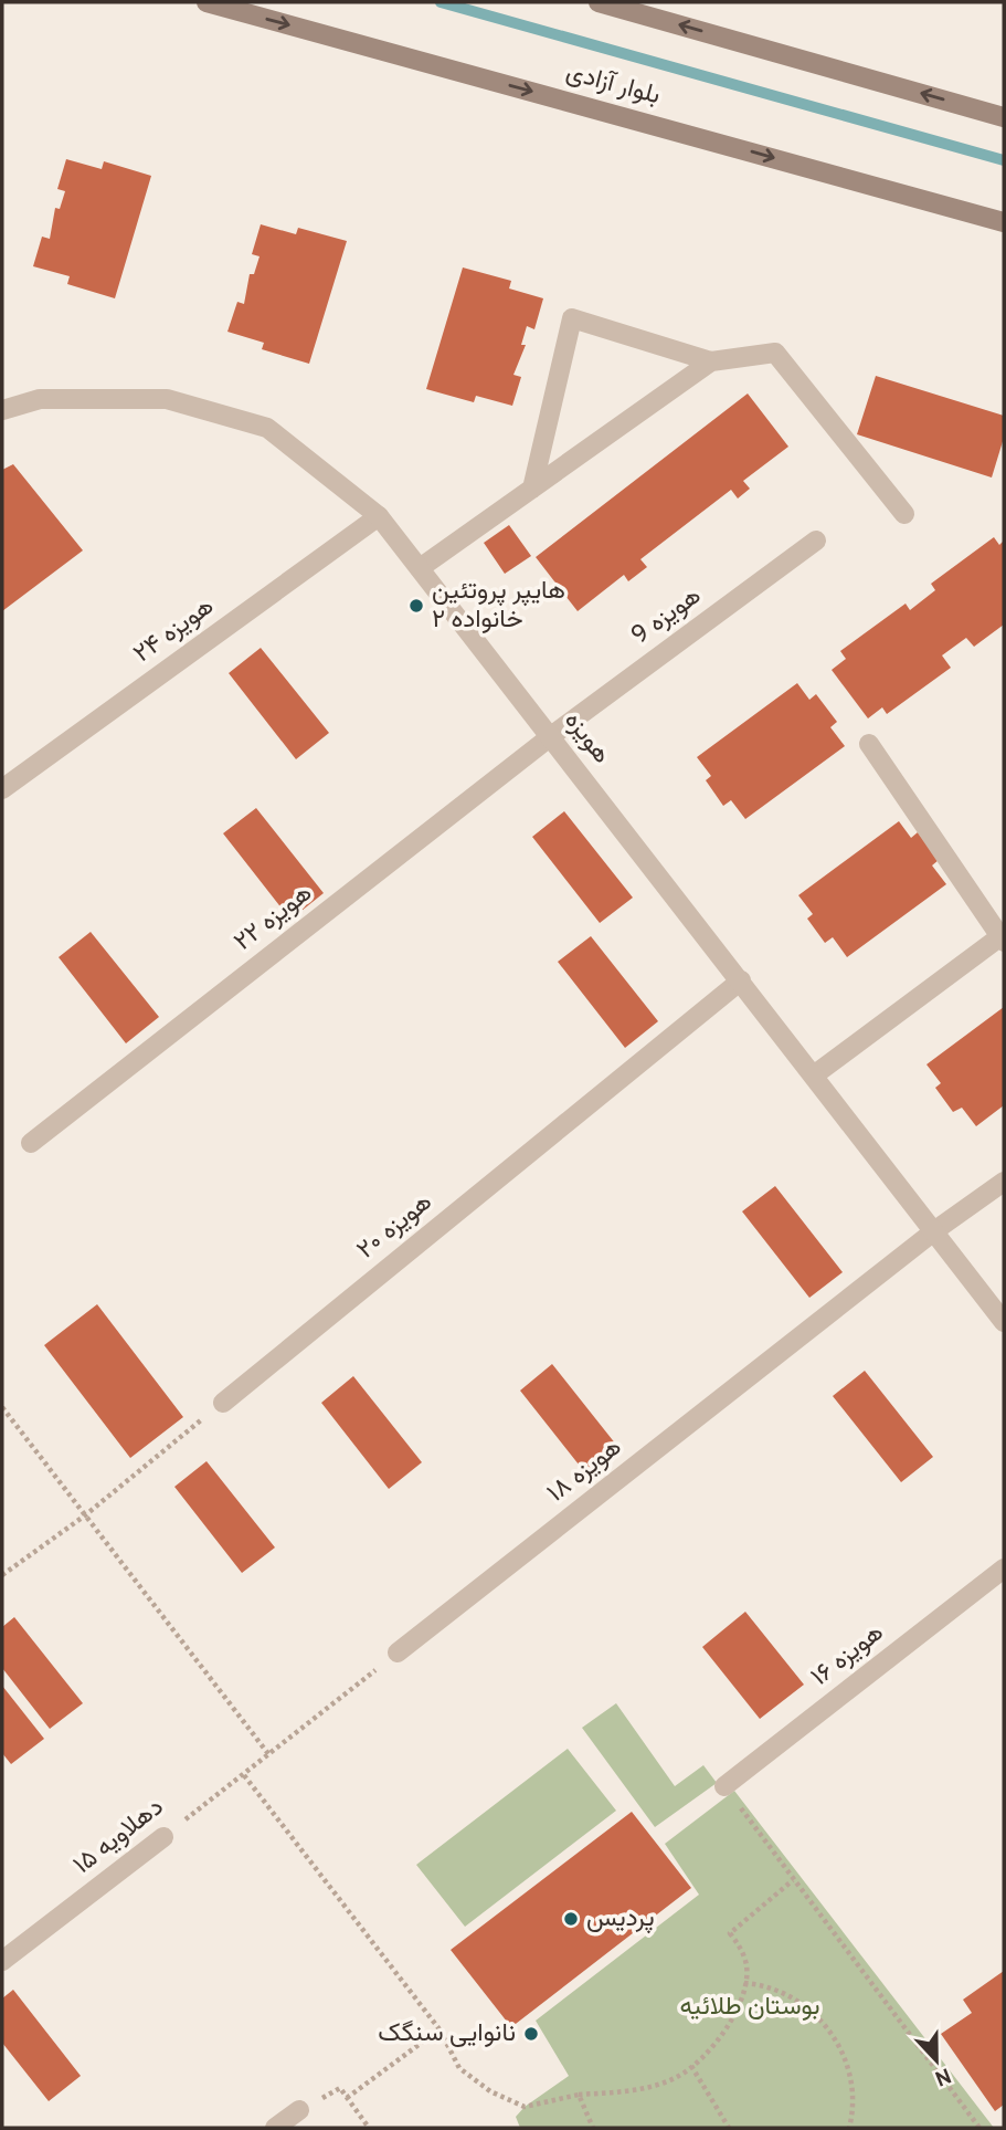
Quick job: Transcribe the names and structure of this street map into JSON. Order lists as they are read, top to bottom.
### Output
{
  "streets": {
    "main road": ["بلوار آزادی"],
    "street": [
      "هویزه 9",
      "هویزه ‍۲۴",
      "هویزه",
      "هویزه ‍۲۲",
      "هویزه ‍۲۰",
      "هویزه ‍۱۸",
      "هویزه ‍۱۶",
      "دهلاویه ۱۵"
    ]
  },
  "crossings": [
    ["هویزه 9", "هویزه"],
    ["هویزه 9", "هویزه ‍۲۲"],
    ["هویزه ‍۲۴", "هویزه"],
    ["هویزه", "هویزه ‍۲۲"],
    ["هویزه", "هویزه ‍۲۰"],
    ["هویزه", "هویزه ‍۱۸"]
  ],
  "parks": ["بوستان طلائیه"],
  "places": ["هایپر پروتئین خانواده ۲", "پردیس", "نانوایی سنگک"],
  "north": "bottom"
}
